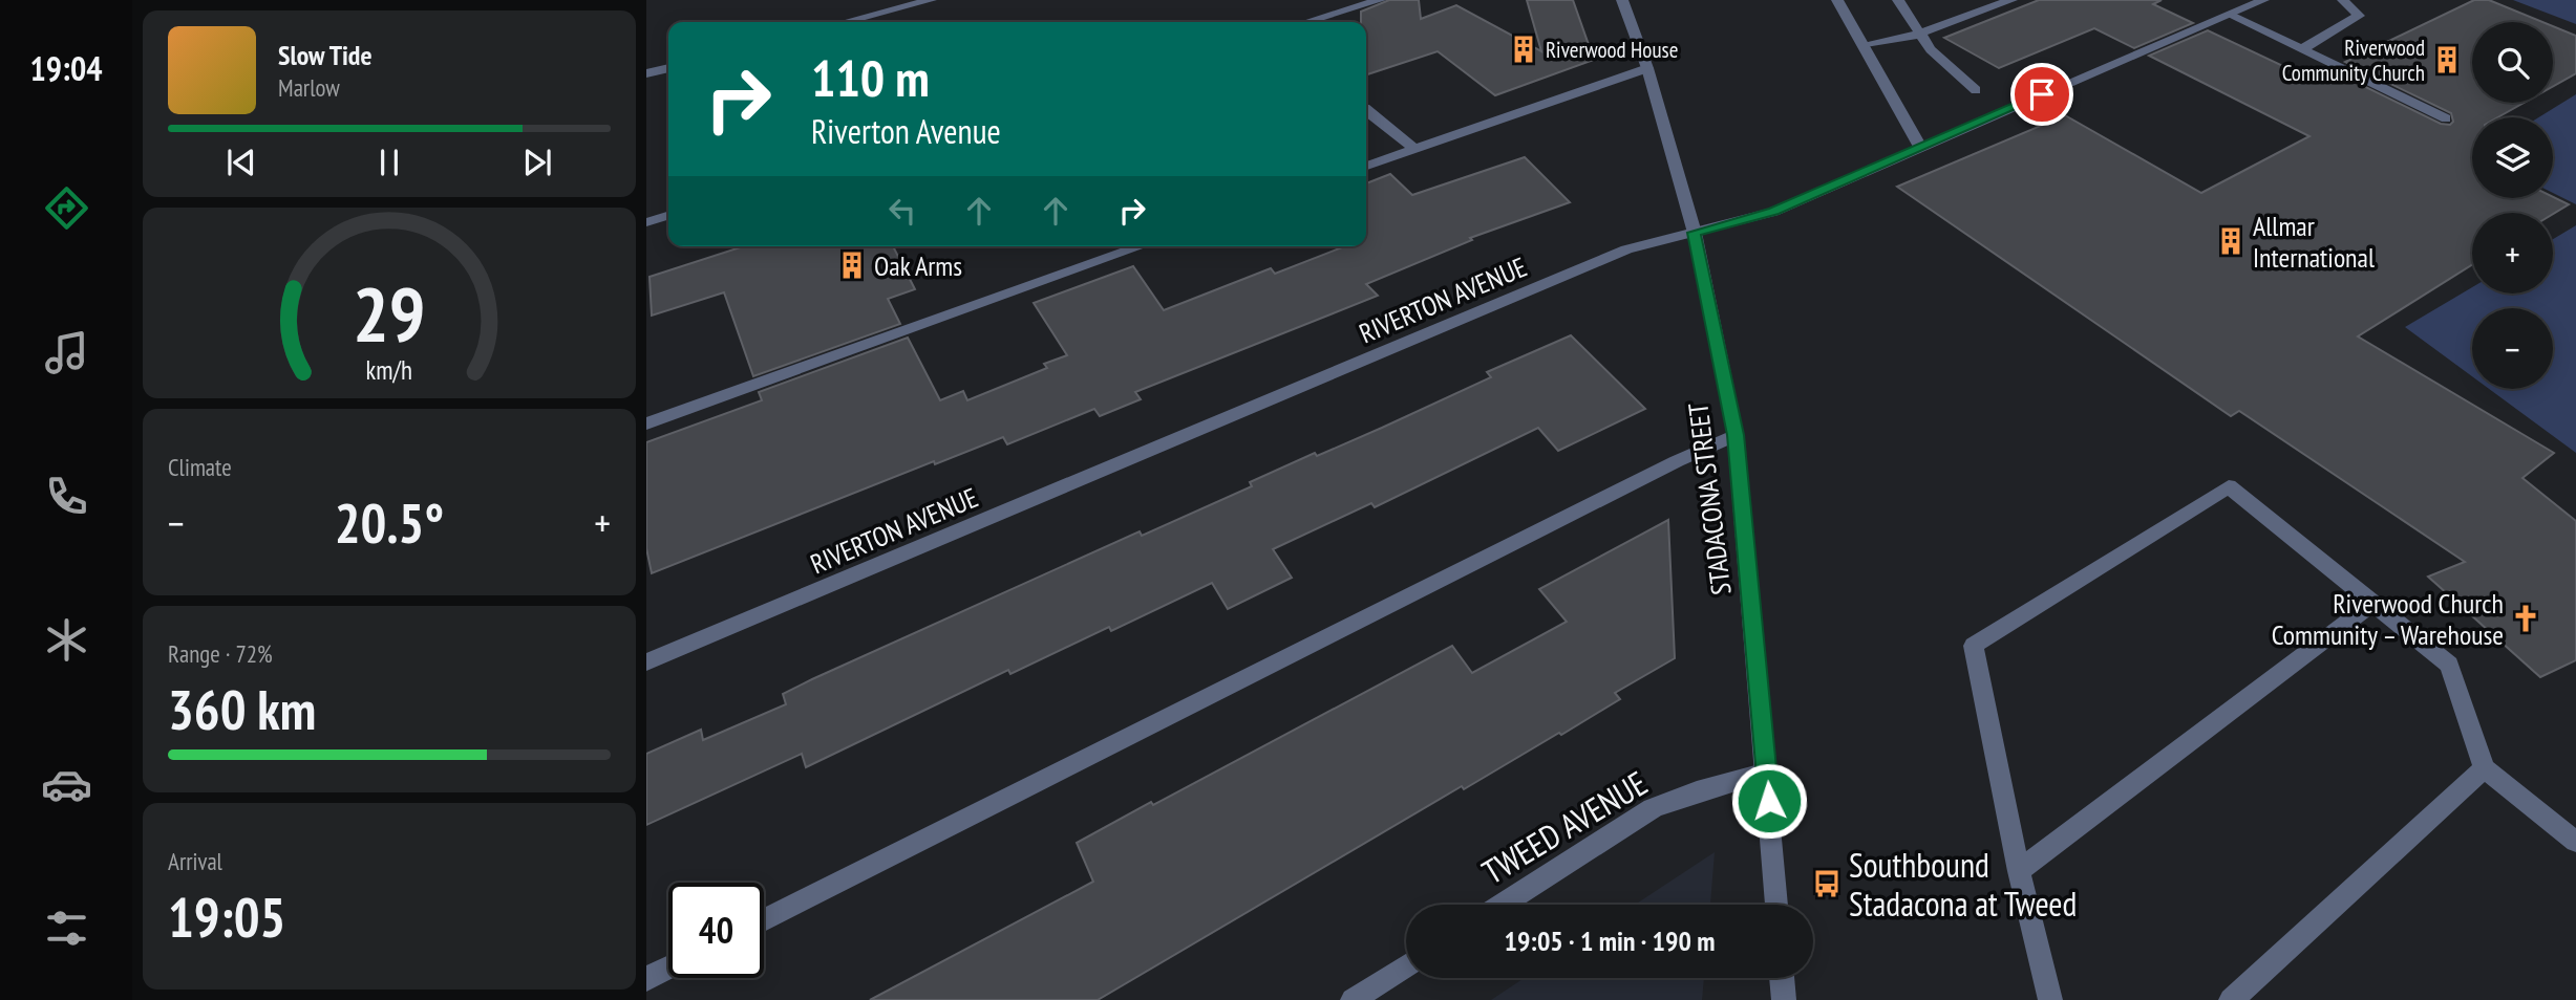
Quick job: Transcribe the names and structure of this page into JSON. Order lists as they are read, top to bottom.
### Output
{
  "streets": {
    "street": ["RIVERTON AVENUE", "STADACONA STREET", "TWEED AVENUE"]
  },
  "crossings": [
    ["RIVERTON AVENUE", "STADACONA STREET"],
    ["STADACONA STREET", "TWEED AVENUE"]
  ],
  "places": {
    "building": [
      "Riverwood House",
      "Riverwood Community Church",
      "Allmar International",
      "Oak Arms"
    ],
    "church": ["Riverwood Church Community – Warehouse"],
    "bus stop": ["Southbound Stadacona at Tweed"]
  },
  "page": {
    "tabs": "19:04",
    "map_buttons": ["+", "−"],
    "turn": ["110 m", "Riverton Avenue"],
    "song": ["Slow Tide", "Marlow"],
    "tile": [
      "Climate",
      ["Range · 72%", "360 km"],
      ["Arrival", "19:05"]
    ],
    "heat": ["−", "20.5°", "+"],
    "limit": "40",
    "trip": "19:05 · 1 min · 190 m",
    "gauge": ["29", "km/h"]
  }
}
